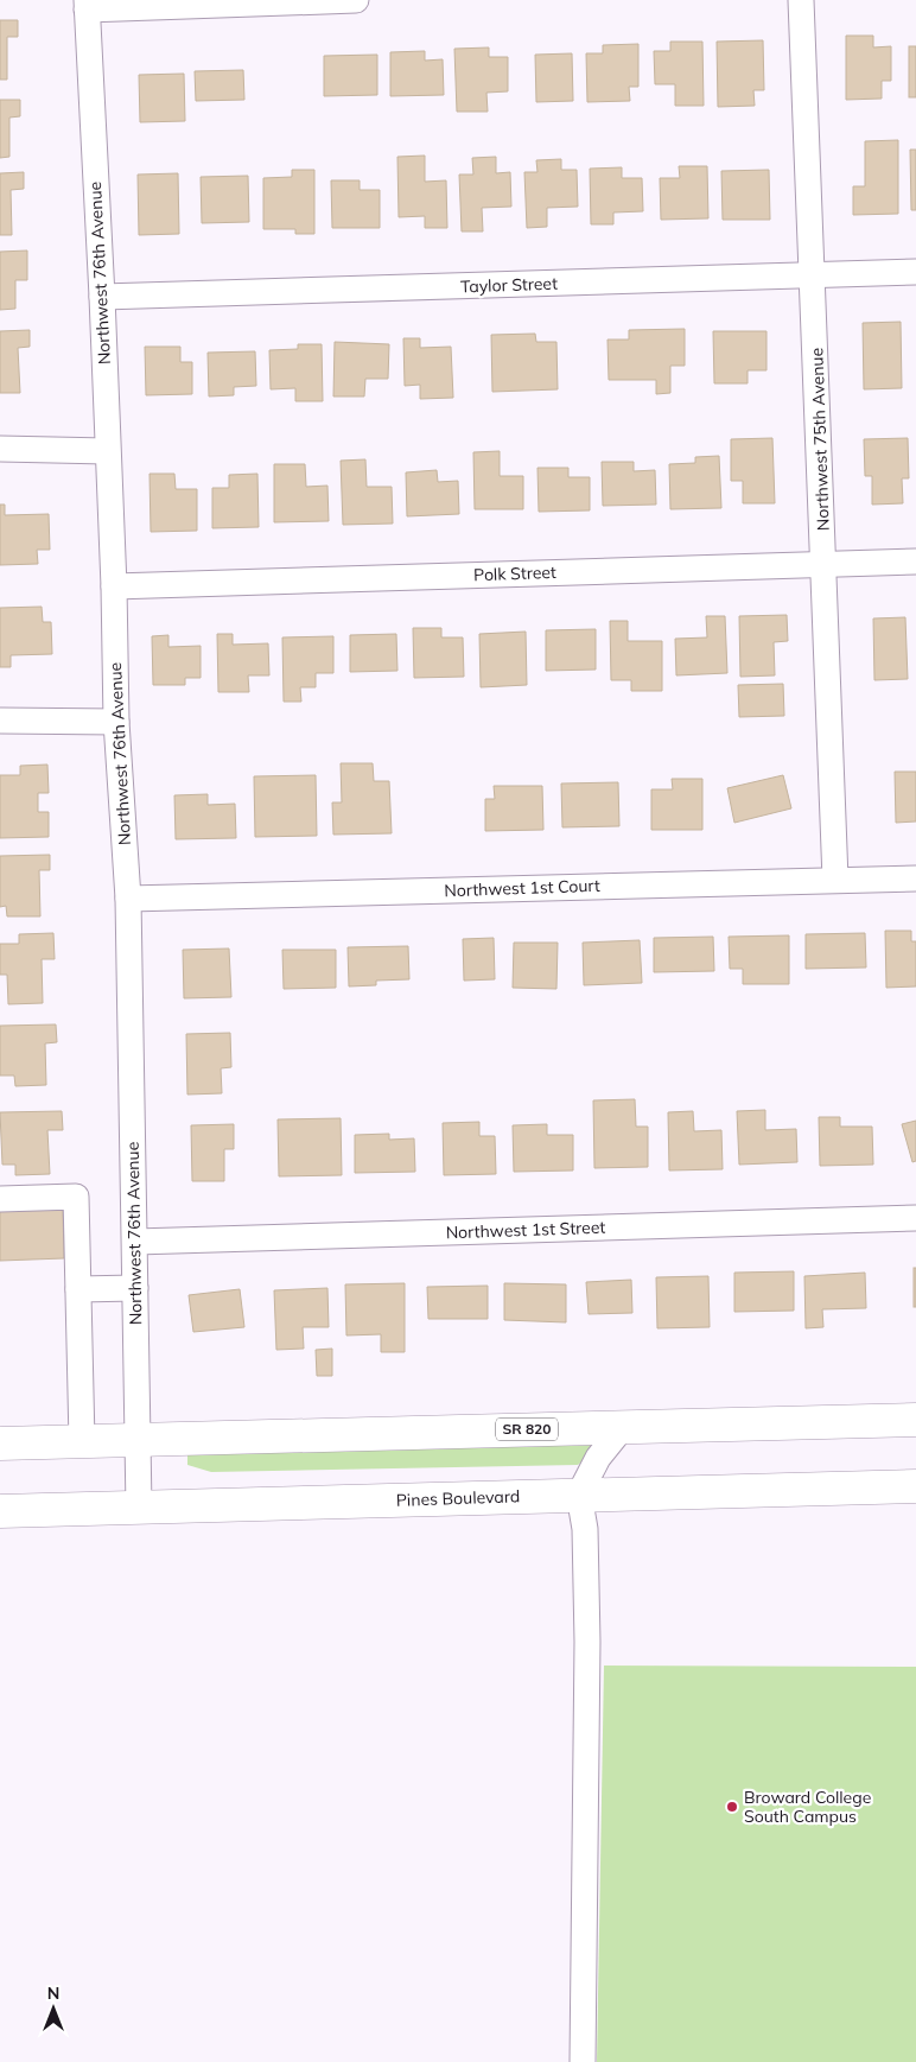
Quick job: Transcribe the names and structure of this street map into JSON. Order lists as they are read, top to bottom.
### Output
{
  "streets": {
    "highway": ["SR 820", "Pines Boulevard"],
    "street": [
      "Northwest 76th Avenue",
      "Taylor Street",
      "Northwest 75th Avenue",
      "Polk Street",
      "Northwest 1st Court",
      "Northwest 1st Street"
    ]
  },
  "crossings": [
    ["Northwest 76th Avenue", "Taylor Street"],
    ["Northwest 76th Avenue", "Polk Street"],
    ["Northwest 76th Avenue", "Northwest 1st Court"],
    ["Northwest 76th Avenue", "Northwest 1st Street"],
    ["Northwest 76th Avenue", "SR 820"],
    ["Northwest 76th Avenue", "Pines Boulevard"],
    ["Taylor Street", "Northwest 75th Avenue"],
    ["Northwest 75th Avenue", "Polk Street"],
    ["Northwest 75th Avenue", "Northwest 1st Court"]
  ],
  "places": ["Broward College South Campus"],
  "north": "top"
}
